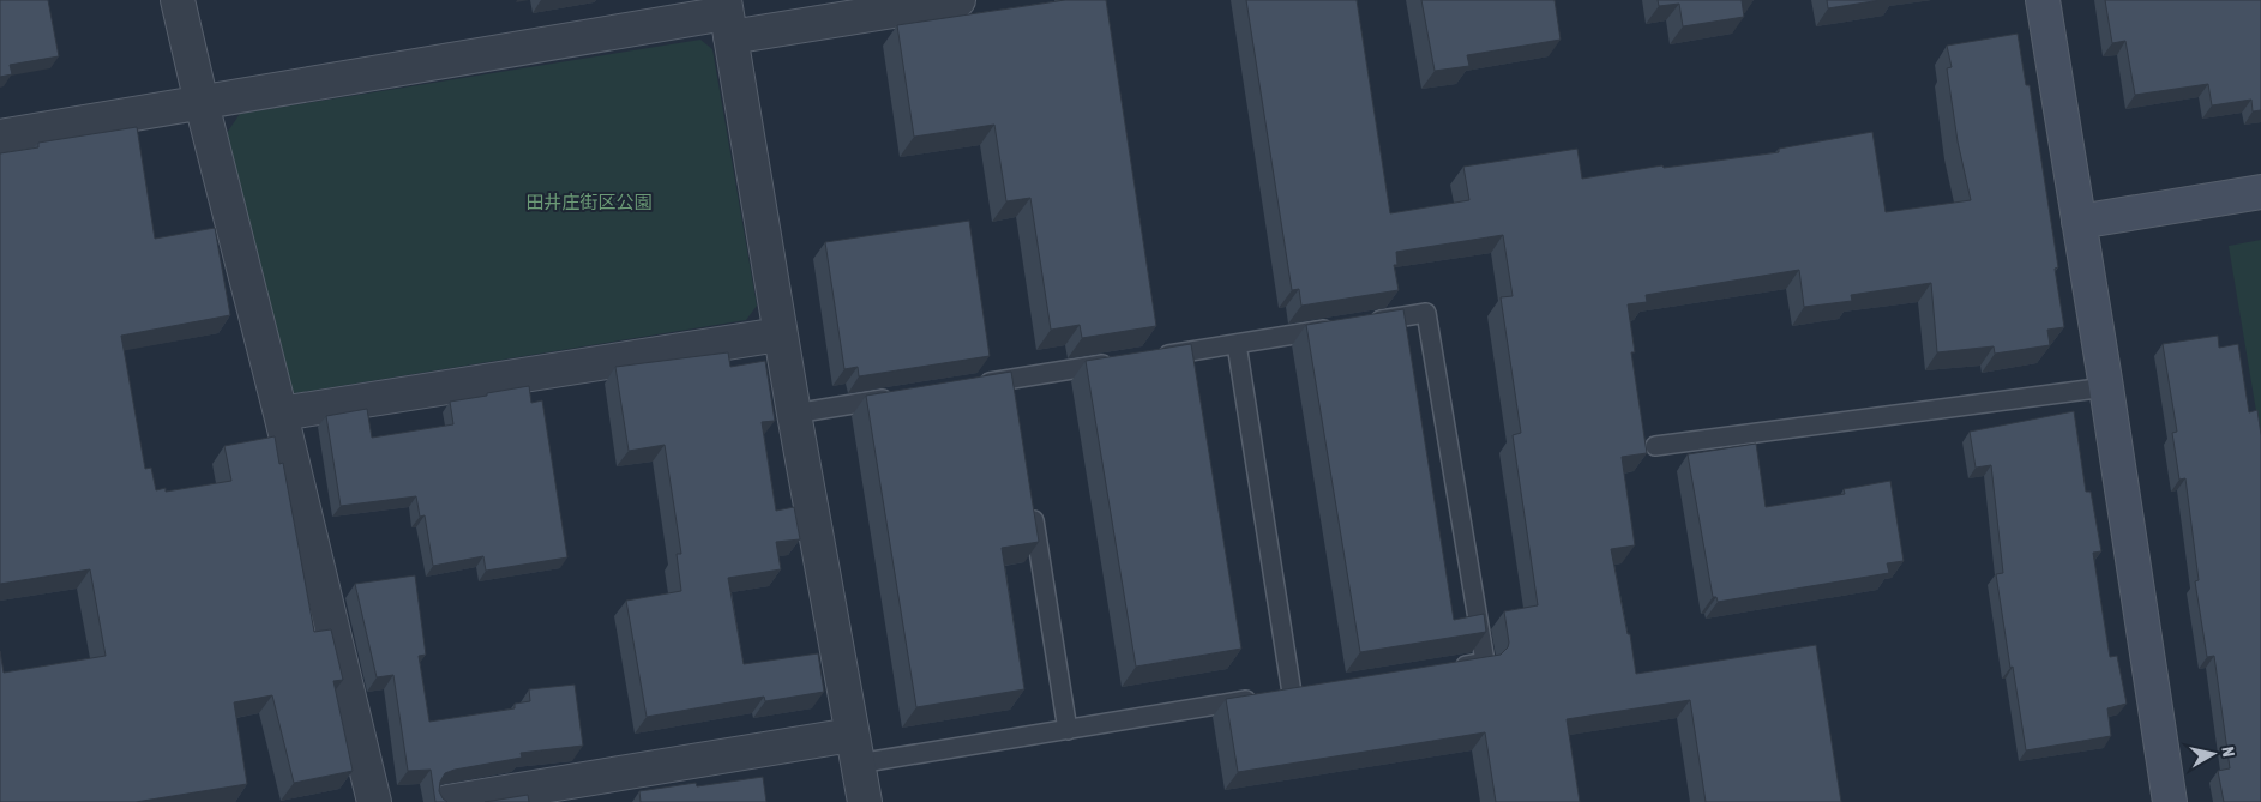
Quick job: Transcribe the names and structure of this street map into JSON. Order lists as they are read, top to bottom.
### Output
{
  "parks": ["田井庄街区公園"],
  "north": "right"
}
